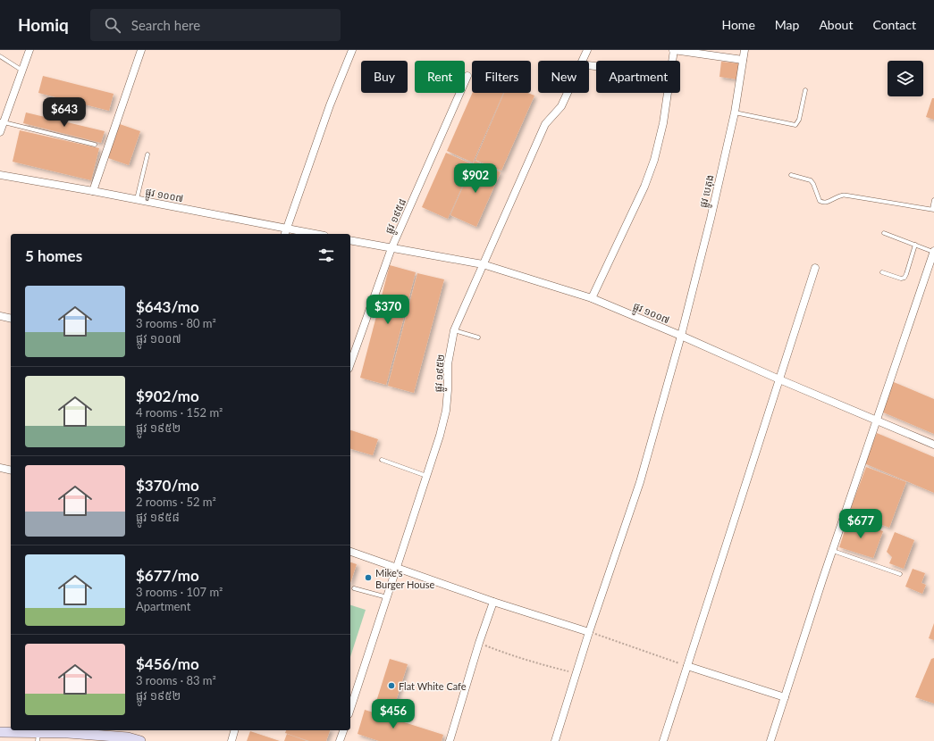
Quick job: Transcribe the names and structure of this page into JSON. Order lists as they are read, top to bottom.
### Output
{
  "streets": {
    "street": [
      "ផ្លូវ បេតុង",
      "ផ្លូវ ១០០៧",
      "ផ្លូវ ១៩៥៨",
      "ផ្លូវ ១៩៥២"
    ]
  },
  "crossings": [
    ["ផ្លូវ បេតុង", "ផ្លូវ ១០០៧"],
    ["ផ្លូវ ១០០៧", "ផ្លូវ ១៩៥៨"],
    ["ផ្លូវ ១០០៧", "ផ្លូវ ១៩៥២"]
  ],
  "places": ["Mike's Burger House", "Flat White Cafe"],
  "page": {
    "header": "Homiq",
    "search": "Search here",
    "nav": [
      "Home",
      "Map",
      "About",
      "Contact"
    ],
    "chip": [
      "Buy",
      "Rent",
      "Filters",
      "New",
      "Apartment"
    ],
    "price": [
      "$643",
      "$902",
      "$370",
      "$677",
      "$456"
    ],
    "heading": "5 homes",
    "list": [
      {
        "name": "$643/mo",
        "note": "3 rooms · 80 m² · ផ្លូវ ១០០៧"
      },
      {
        "name": "$902/mo",
        "note": "4 rooms · 152 m² · ផ្លូវ ១៩៥២"
      },
      {
        "name": "$370/mo",
        "note": "2 rooms · 52 m² · ផ្លូវ ១៩៥៨"
      },
      {
        "name": "$677/mo",
        "note": "3 rooms · 107 m² · Apartment"
      },
      {
        "name": "$456/mo",
        "note": "3 rooms · 83 m² · ផ្លូវ ១៩៥២"
      }
    ]
  }
}
